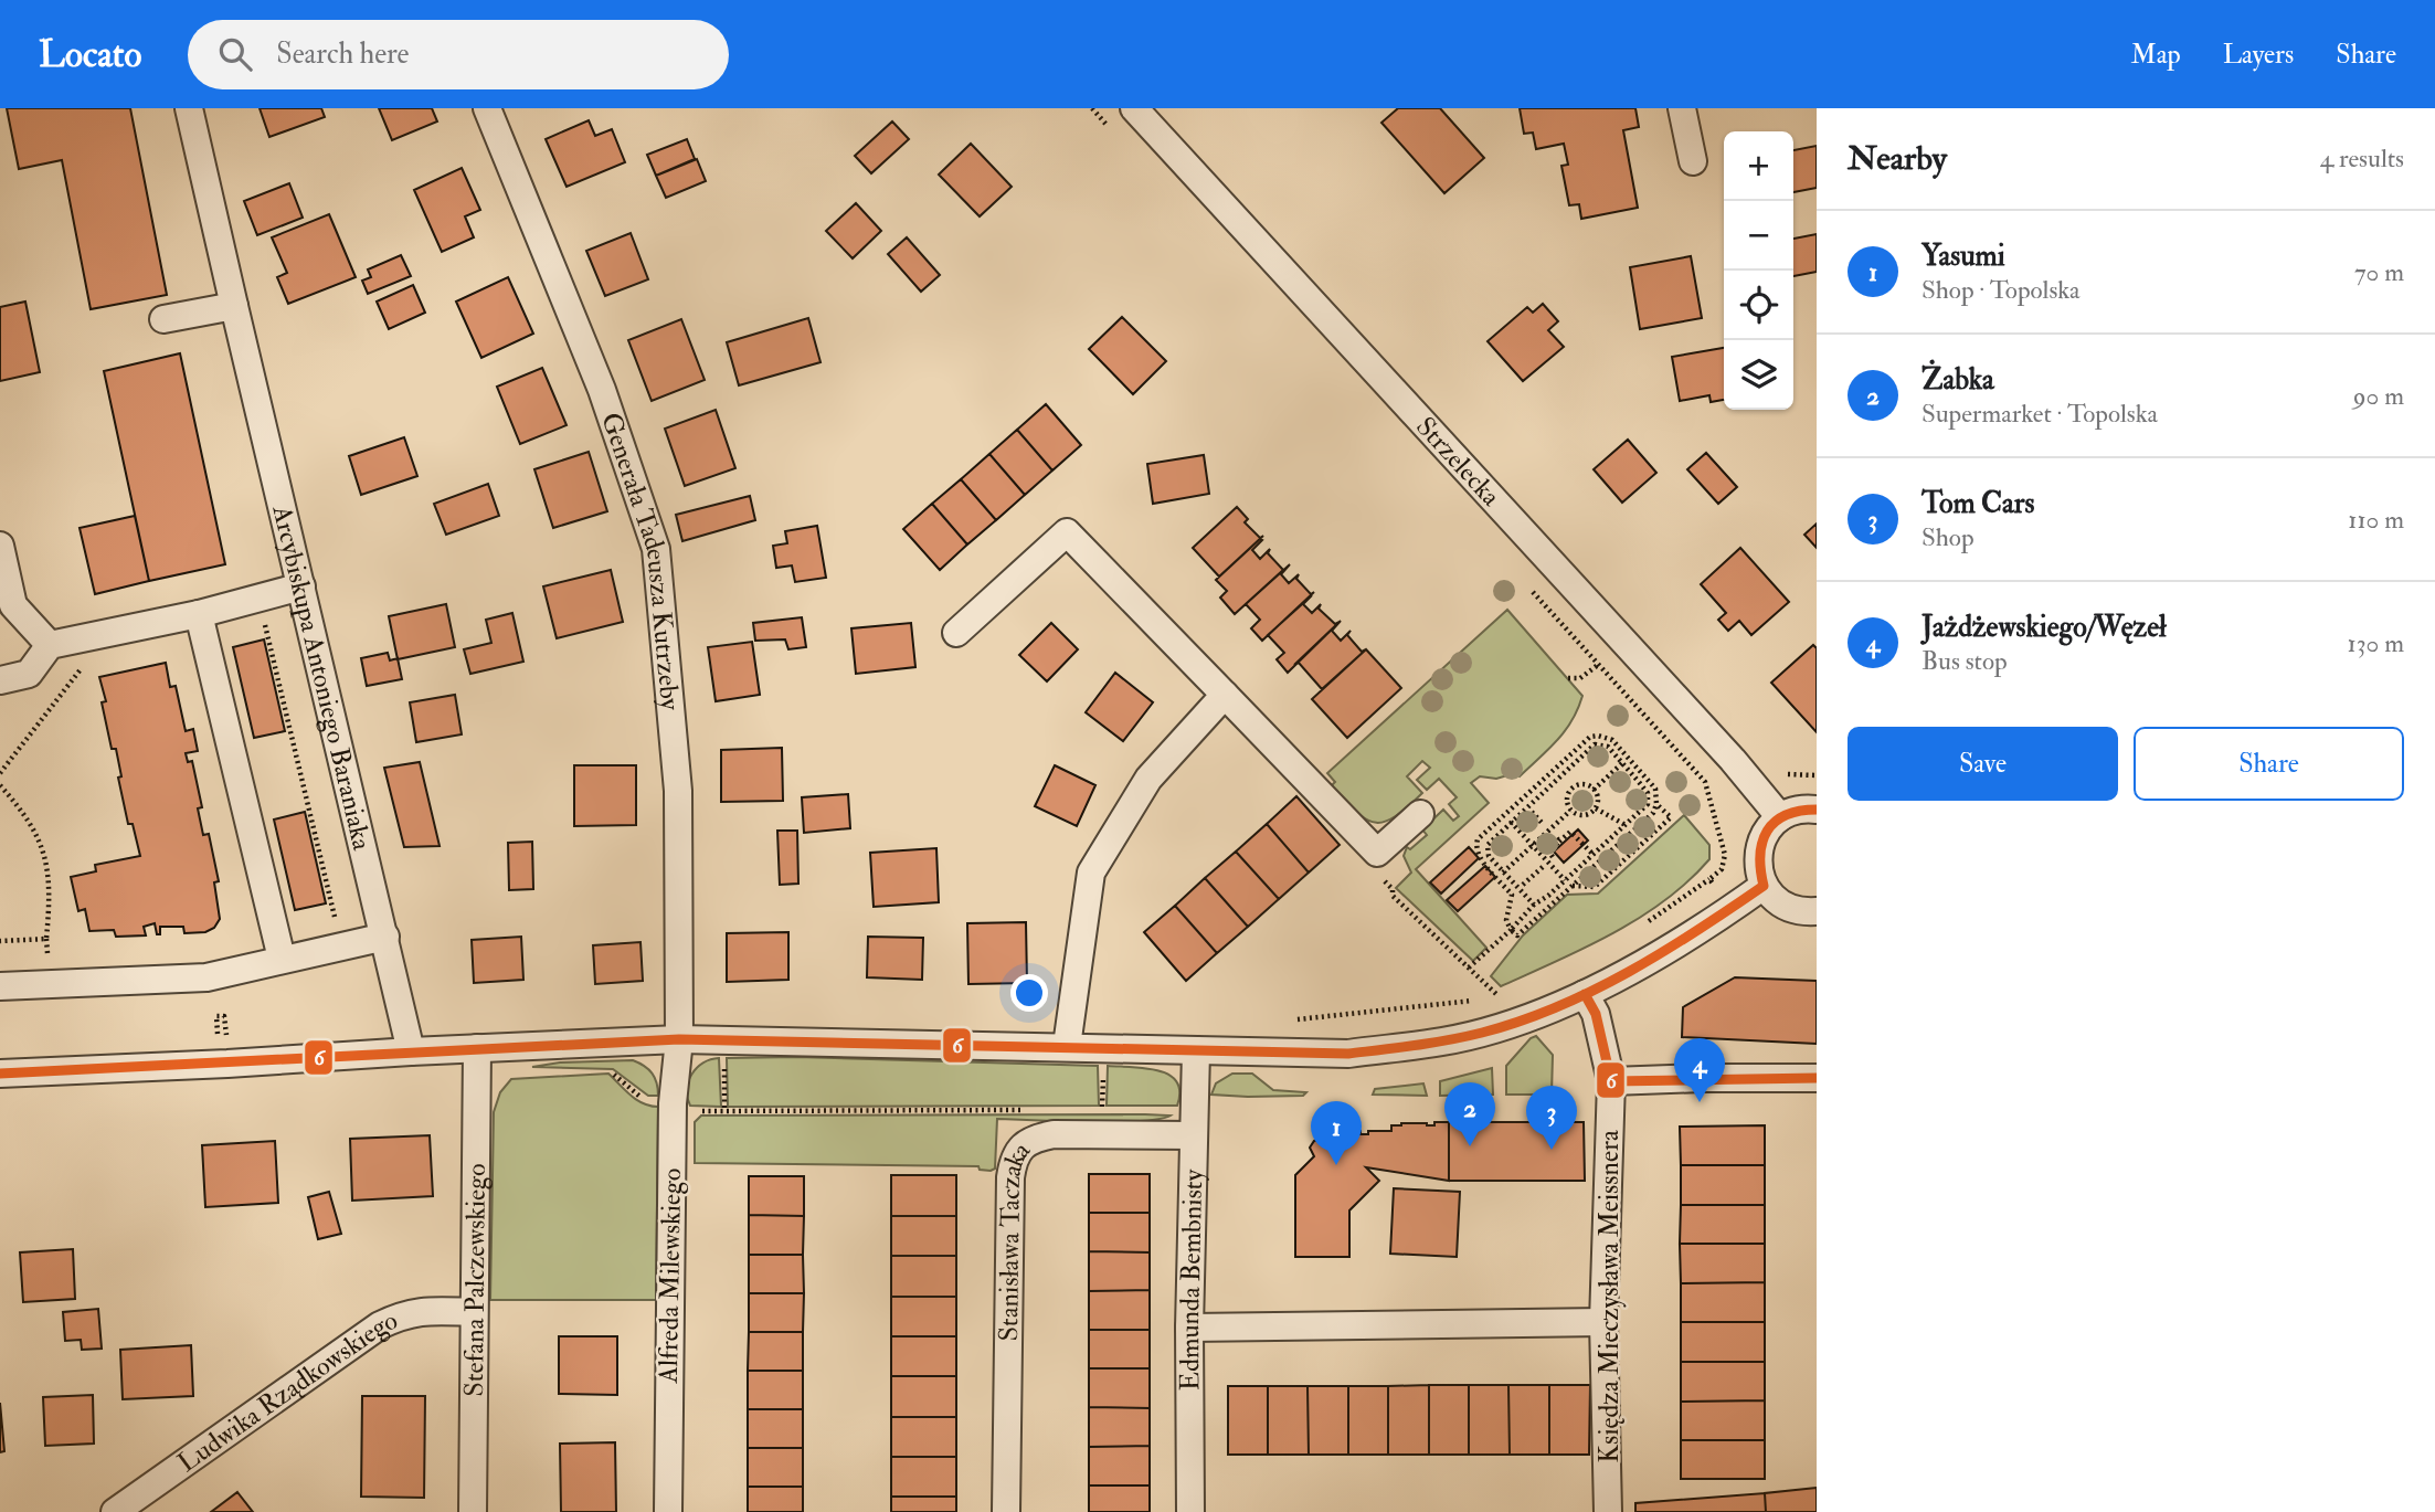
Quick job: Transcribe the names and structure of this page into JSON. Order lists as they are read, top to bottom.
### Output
{
  "streets": {
    "street": [
      "Strzelecka",
      "Generała Tadeusza Kutrzeby",
      "Arcybiskupa Antoniego Baraniaka",
      "Stanisława Taczaka",
      "Alfreda Milewskiego",
      "Stefana Palczewskiego",
      "Edmunda Bembnisty",
      "Księdza Mieczysława Meissnera",
      "Ludwika Rządkowskiego"
    ]
  },
  "crossings": [
    ["Generała Tadeusza Kutrzeby", "Alfreda Milewskiego"],
    ["Stanisława Taczaka", "Edmunda Bembnisty"],
    ["Stefana Palczewskiego", "Ludwika Rządkowskiego"]
  ],
  "lines": ["transit line 6"],
  "page": {
    "header": "Locato",
    "search": "Search here",
    "nav": ["Map", "Layers", "Share"],
    "heading": ["Nearby", "4 results"],
    "map_buttons": ["+", "−"],
    "list": [
      {
        "mark": "1",
        "name": "Yasumi",
        "note": "Shop · Topolska",
        "value": "70 m"
      },
      {
        "mark": "2",
        "name": "Żabka",
        "note": "Supermarket · Topolska",
        "value": "90 m"
      },
      {
        "mark": "3",
        "name": "Tom Cars",
        "note": "Shop",
        "value": "110 m"
      },
      {
        "mark": "4",
        "name": "Jażdżewskiego/Węzeł",
        "note": "Bus stop",
        "value": "130 m"
      }
    ],
    "buttons": ["Save", "Share"],
    "pins": [
      "4",
      "2",
      "3",
      "1"
    ]
  }
}
